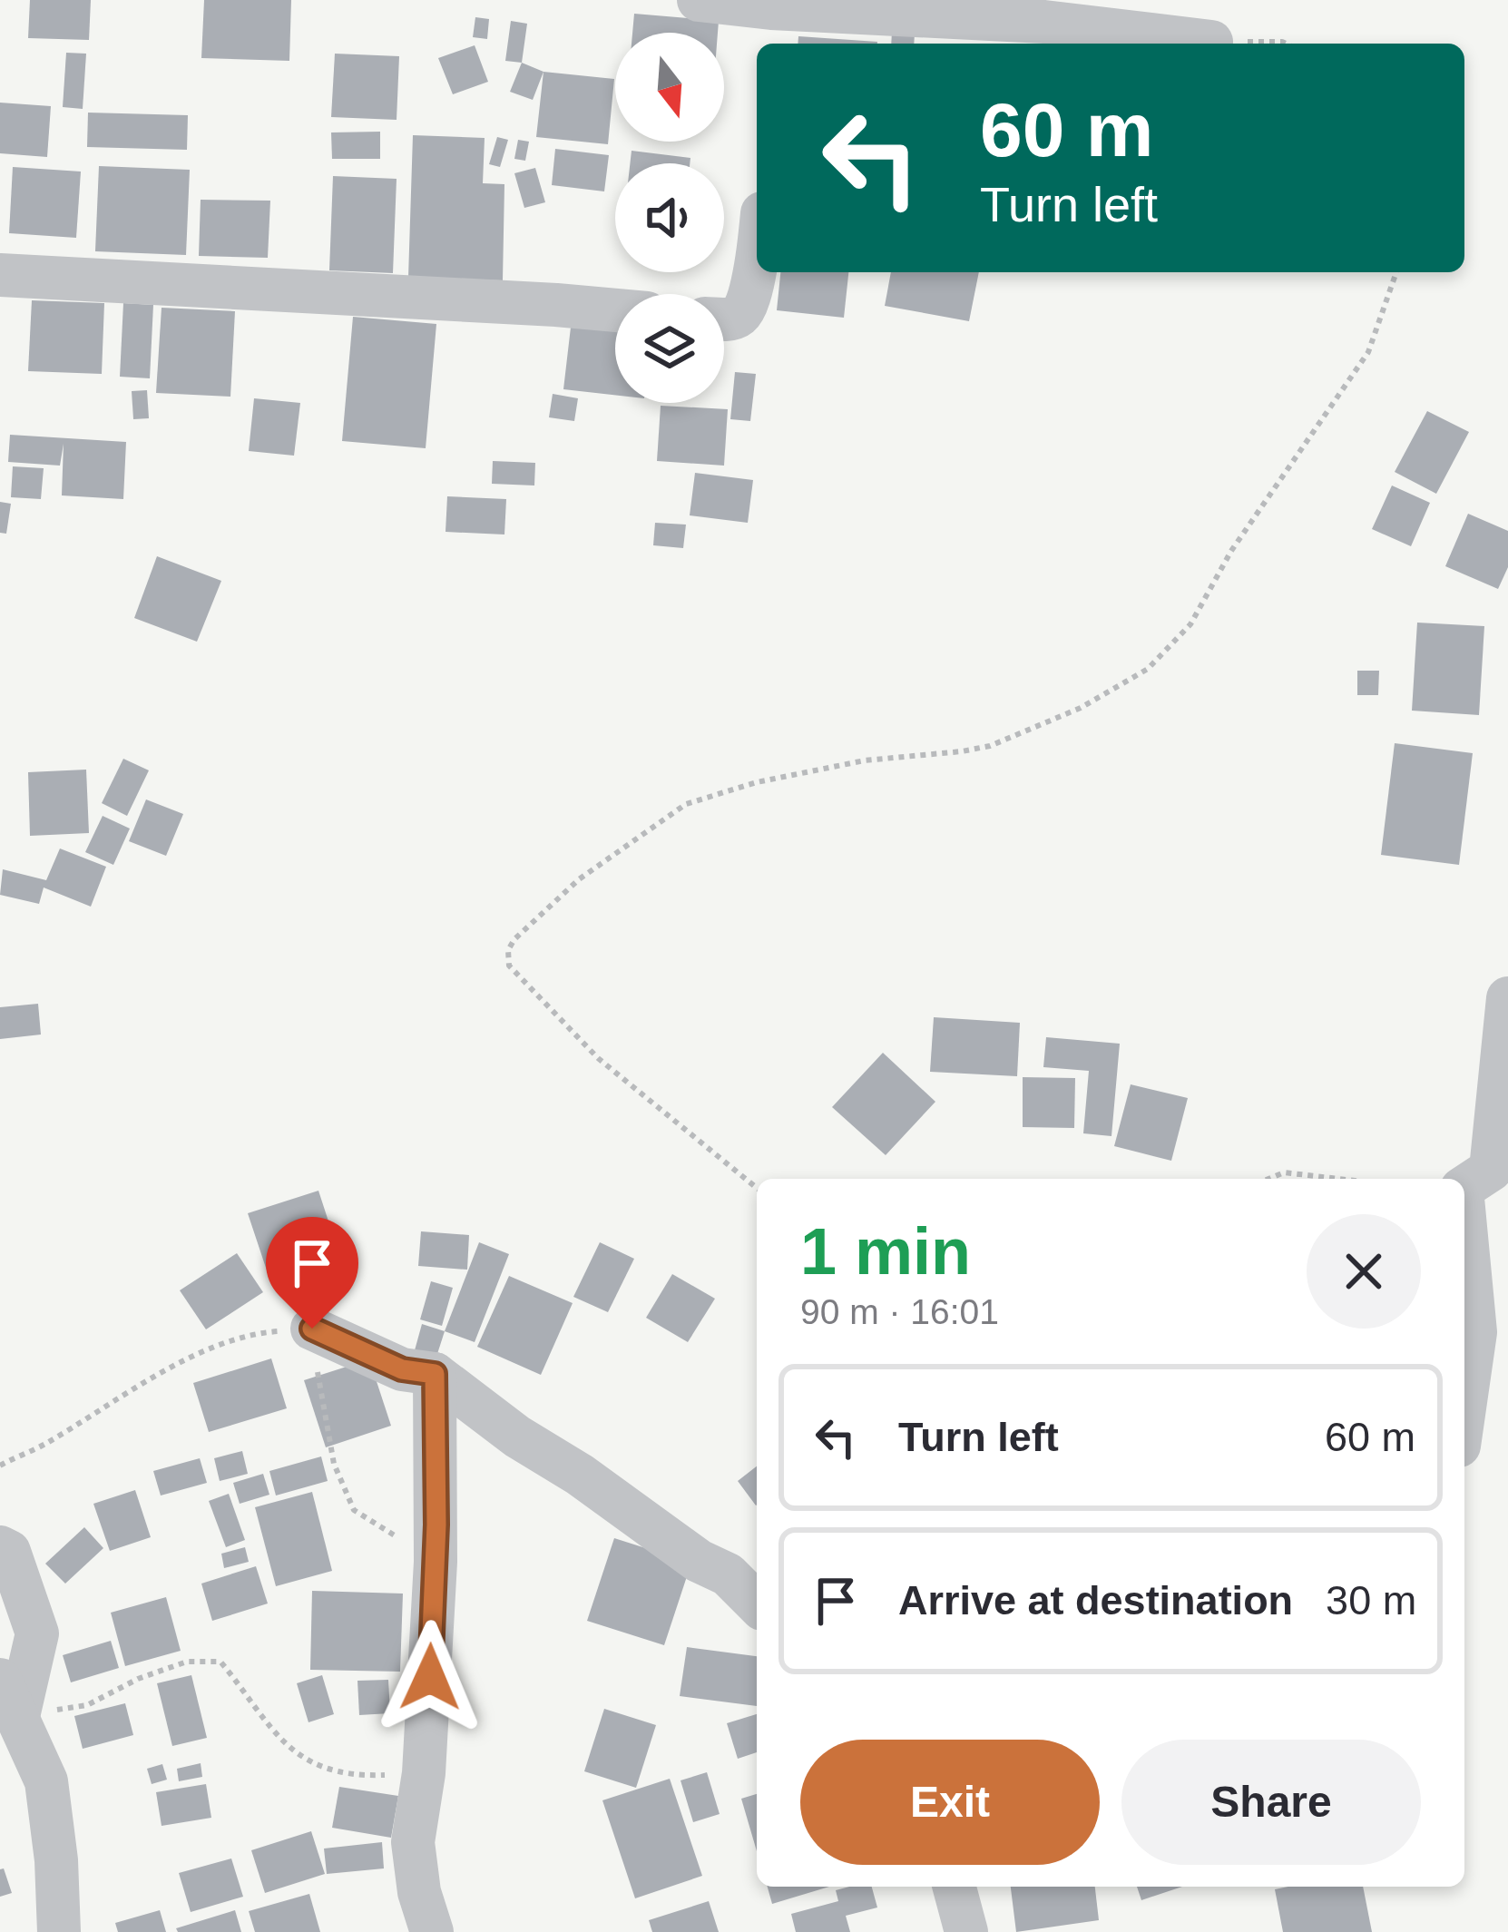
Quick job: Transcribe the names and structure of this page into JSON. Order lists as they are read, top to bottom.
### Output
{
  "north": "bottom",
  "page": {
    "turn": ["60 m", "Turn left"],
    "heading": ["1 min", "90 m · 16:01"],
    "list": [
      {
        "name": "Turn left",
        "value": "60 m"
      },
      {
        "name": "Arrive at destination",
        "value": "30 m"
      }
    ],
    "buttons": ["Exit", "Share"]
  }
}
